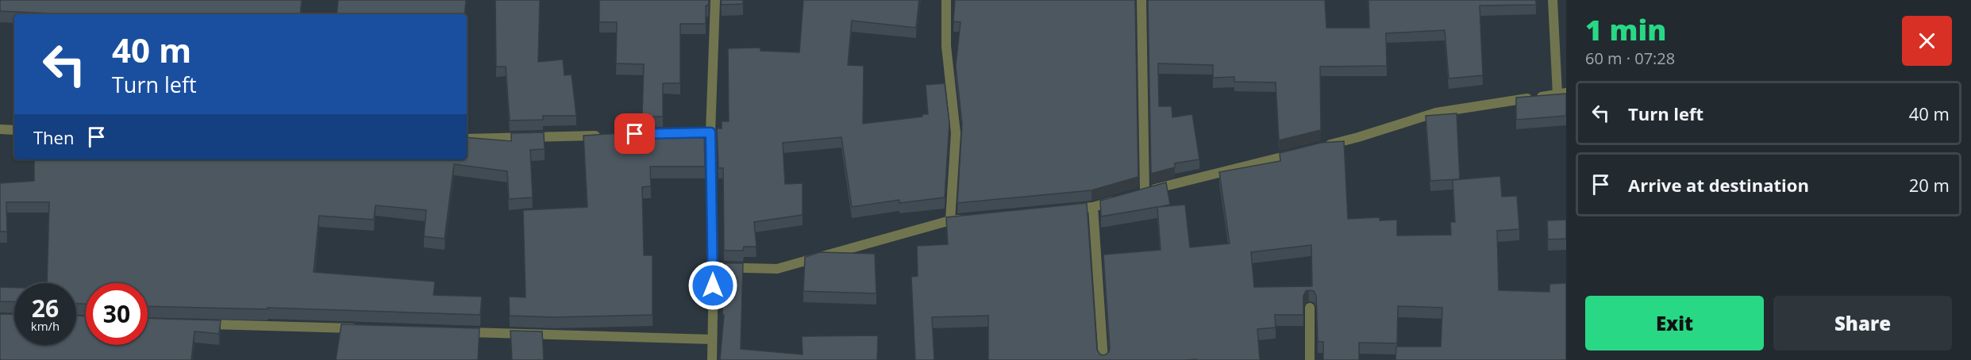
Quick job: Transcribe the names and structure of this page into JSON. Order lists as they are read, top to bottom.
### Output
{
  "page": {
    "heading": ["1 min", "60 m · 07:28"],
    "turn": ["40 m", "Turn left"],
    "list": [
      {
        "name": "Turn left",
        "value": "40 m"
      },
      {
        "name": "Arrive at destination",
        "value": "20 m"
      }
    ],
    "then": "Then",
    "speed": "26 km/h",
    "limit": "30",
    "buttons": ["Exit", "Share"]
  }
}
